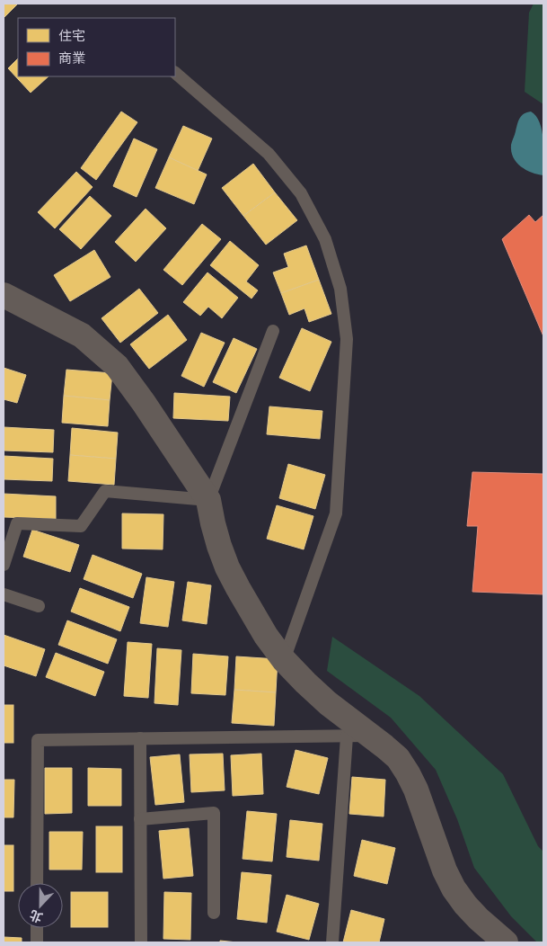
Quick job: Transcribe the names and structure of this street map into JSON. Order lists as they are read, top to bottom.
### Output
{
  "legend": ["住宅", "商業"],
  "north": "bottom"
}
